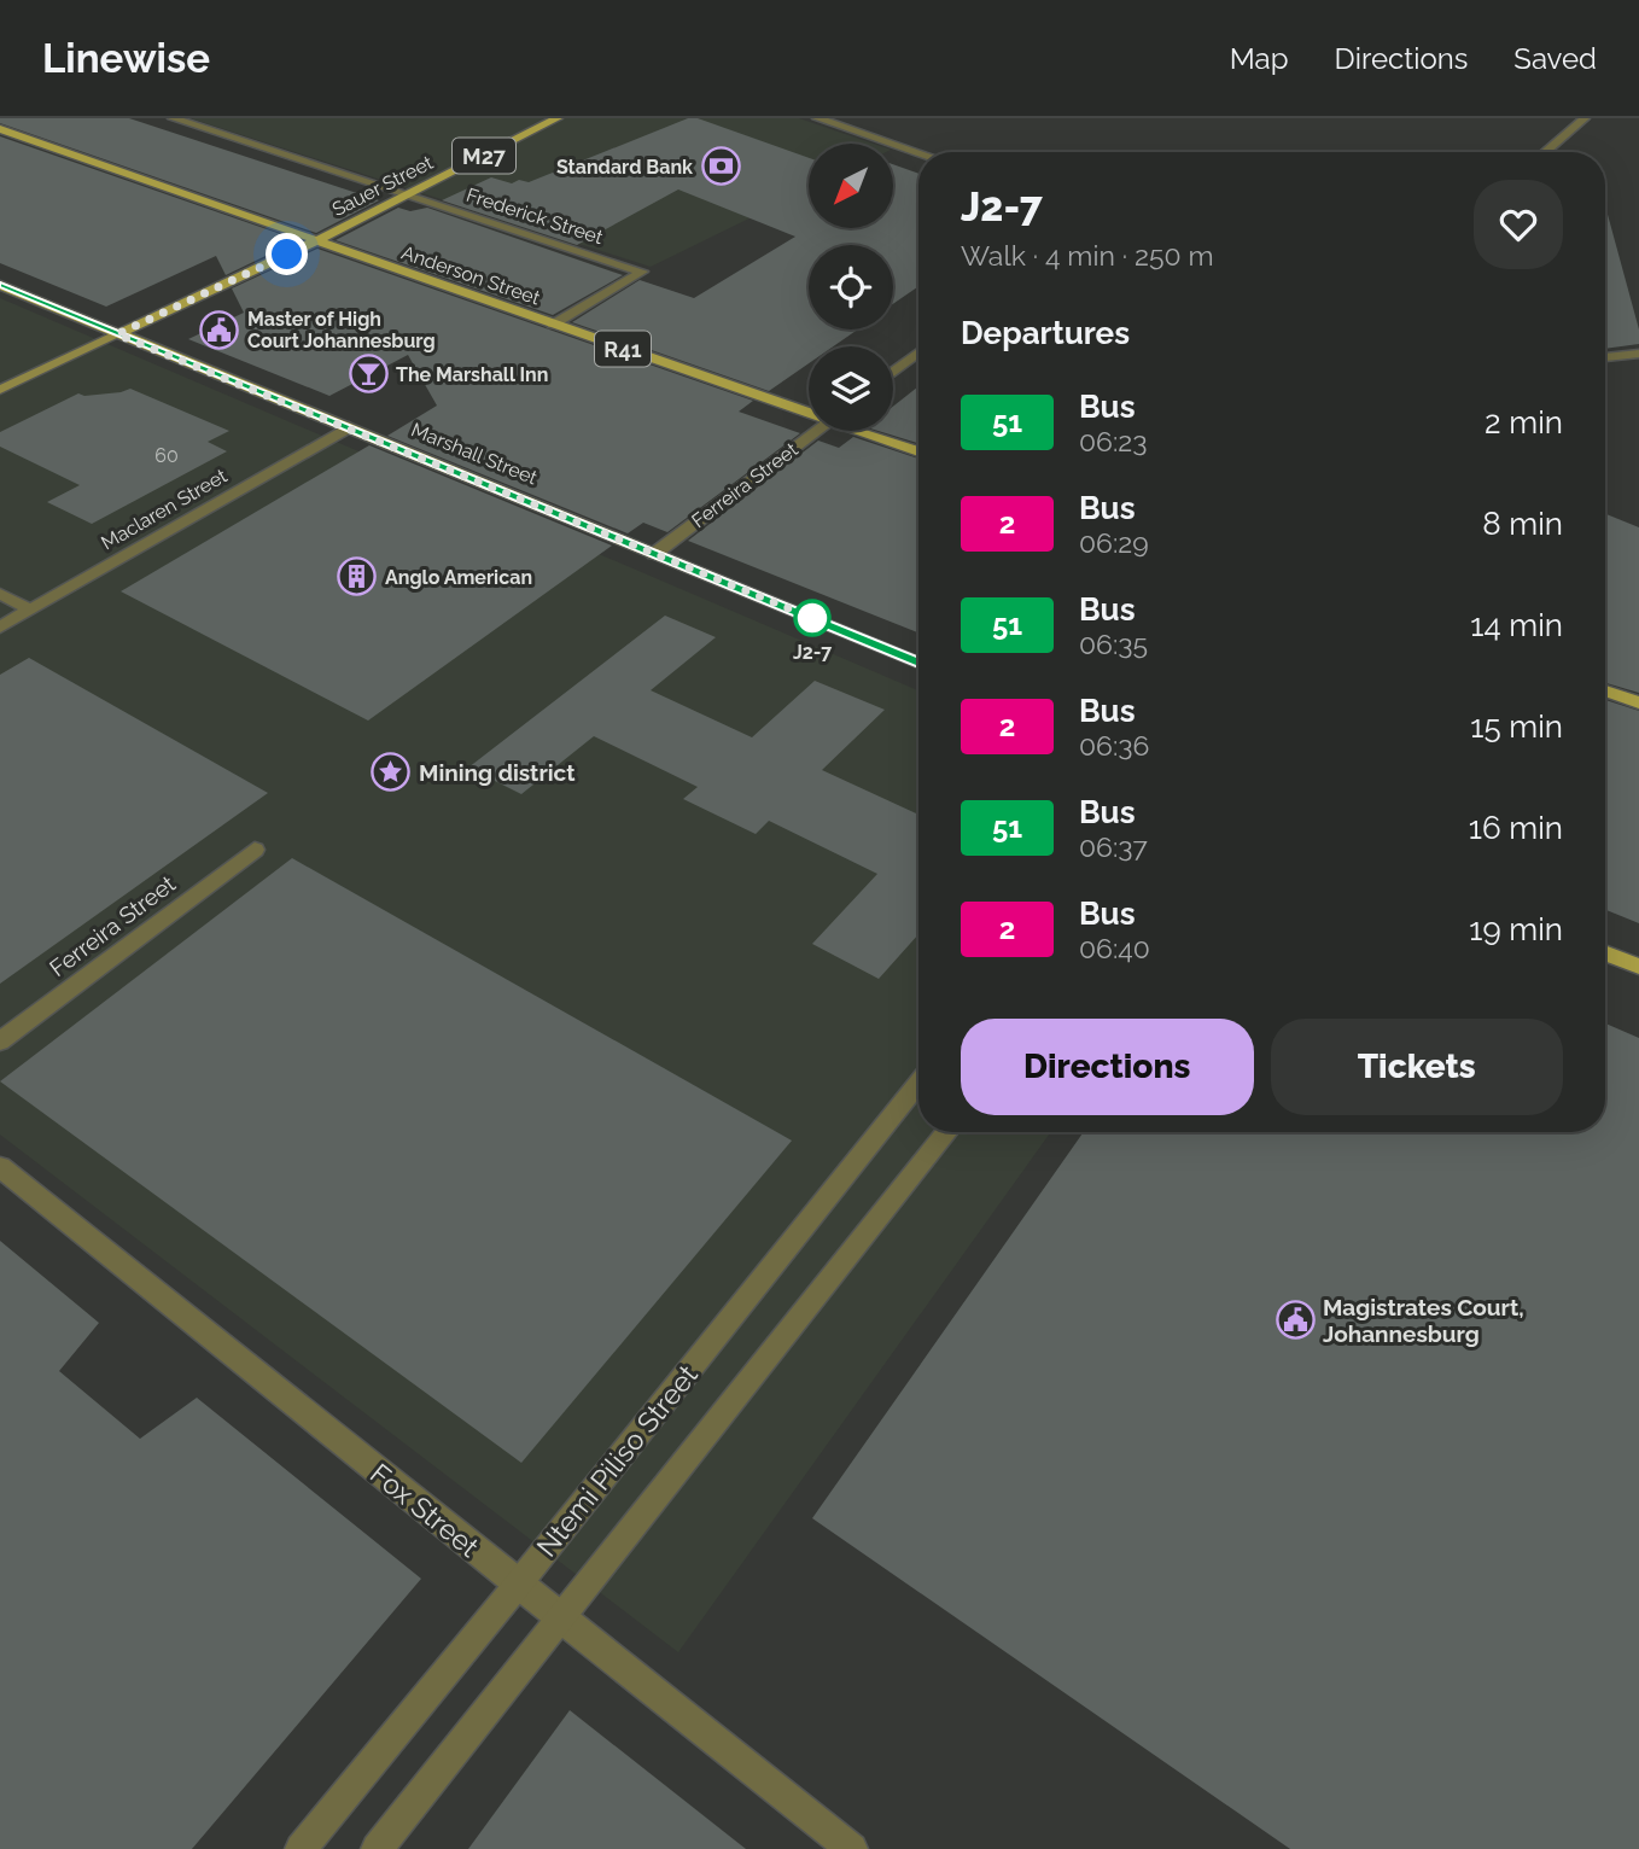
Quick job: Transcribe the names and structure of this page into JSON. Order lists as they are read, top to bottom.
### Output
{
  "streets": {
    "main road": [
      "M27",
      "Sauer Street",
      "Anderson Street",
      "R41",
      "Marshall Street"
    ],
    "street": [
      "Frederick Street",
      "Ferreira Street",
      "Maclaren Street",
      "Ntemi Piliso Street",
      "Fox Street"
    ]
  },
  "crossings": [
    ["M27", "Sauer Street"],
    ["M27", "Anderson Street"],
    ["M27", "Marshall Street"],
    ["Sauer Street", "Frederick Street"],
    ["Sauer Street", "Anderson Street"],
    ["Frederick Street", "Anderson Street"],
    ["Marshall Street", "Ferreira Street"],
    ["Marshall Street", "Maclaren Street"],
    ["Ntemi Piliso Street", "Fox Street"]
  ],
  "places": {
    "bank": ["Standard Bank"],
    "public building": ["Master of High Court Johannesburg", "Magistrates Court, Johannesburg"],
    "bar": ["The Marshall Inn"],
    "building": ["Anglo American"],
    "other": ["J2-7"],
    "place": ["Mining district"]
  },
  "lines": ["bus line 51"],
  "house_numbers": ["60"],
  "north": "bottom left",
  "page": {
    "header": "Linewise",
    "nav": ["Map", "Directions", "Saved"],
    "heading": [
      ["J2-7", "Walk · 4 min · 250 m"],
      "Departures"
    ],
    "list": [
      {
        "mark": "51",
        "name": "Bus",
        "note": "06:23",
        "value": "2 min"
      },
      {
        "mark": "2",
        "name": "Bus",
        "note": "06:29",
        "value": "8 min"
      },
      {
        "mark": "51",
        "name": "Bus",
        "note": "06:35",
        "value": "14 min"
      },
      {
        "mark": "2",
        "name": "Bus",
        "note": "06:36",
        "value": "15 min"
      },
      {
        "mark": "51",
        "name": "Bus",
        "note": "06:37",
        "value": "16 min"
      },
      {
        "mark": "2",
        "name": "Bus",
        "note": "06:40",
        "value": "19 min"
      }
    ],
    "buttons": ["Directions", "Tickets"]
  }
}
